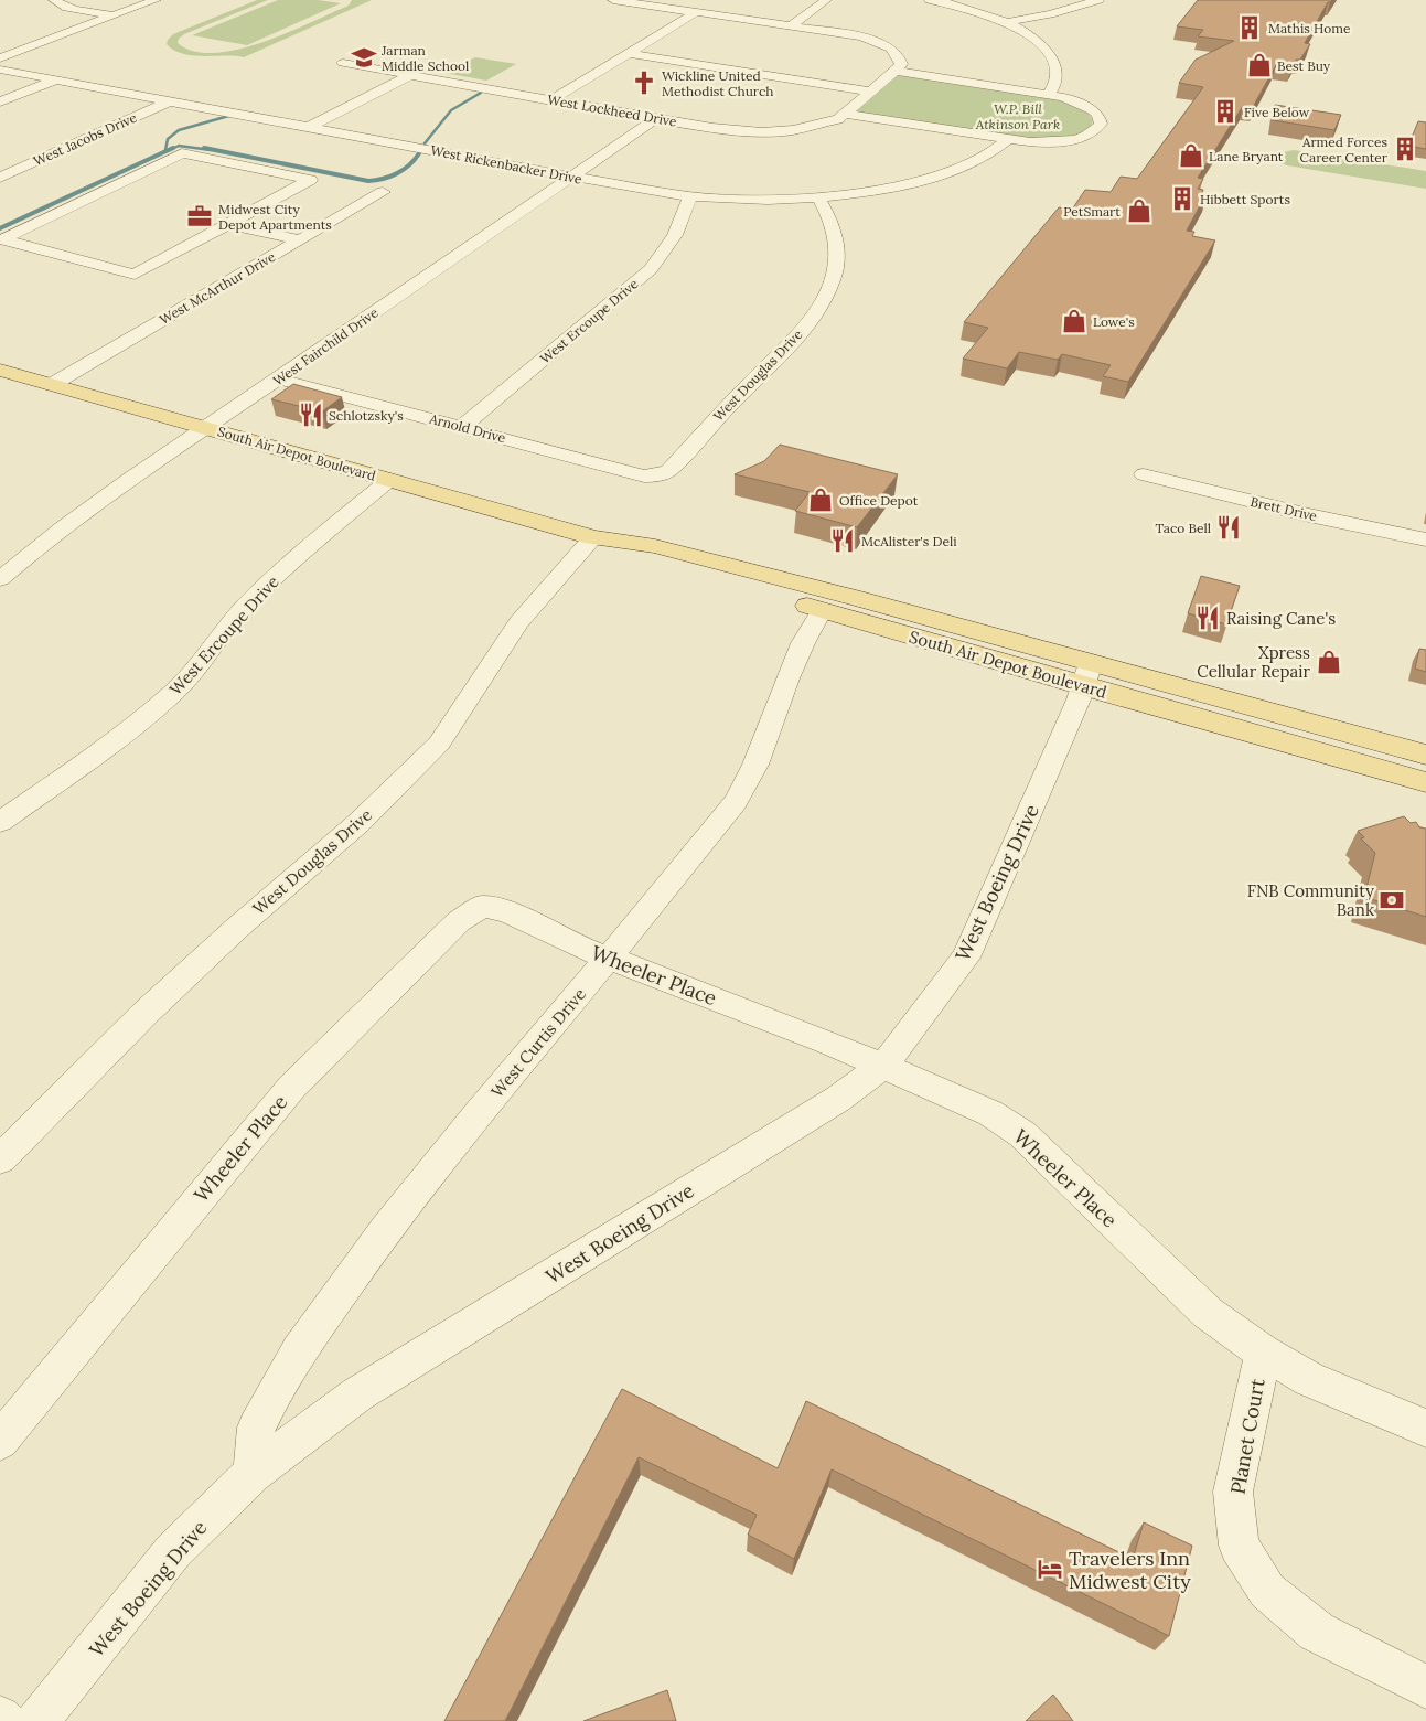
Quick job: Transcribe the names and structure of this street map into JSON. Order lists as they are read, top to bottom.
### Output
{
  "streets": {
    "main road": ["South Air Depot Boulevard"],
    "street": [
      "West Lockheed Drive",
      "West Jacobs Drive",
      "West Rickenbacker Drive",
      "West McArthur Drive",
      "West Ercoupe Drive",
      "West Fairchild Drive",
      "West Douglas Drive",
      "Arnold Drive",
      "Brett Drive",
      "West Boeing Drive",
      "Wheeler Place",
      "West Curtis Drive",
      "Planet Court"
    ]
  },
  "crossings": [
    ["West Lockheed Drive", "West Fairchild Drive"],
    ["West Jacobs Drive", "West Rickenbacker Drive"],
    ["West Rickenbacker Drive", "West Ercoupe Drive"],
    ["West Rickenbacker Drive", "West Fairchild Drive"],
    ["West Rickenbacker Drive", "West Douglas Drive"],
    ["West McArthur Drive", "South Air Depot Boulevard"],
    ["West Ercoupe Drive", "Arnold Drive"],
    ["West Ercoupe Drive", "South Air Depot Boulevard"],
    ["West Fairchild Drive", "Arnold Drive"],
    ["West Fairchild Drive", "South Air Depot Boulevard"],
    ["West Douglas Drive", "Arnold Drive"],
    ["West Douglas Drive", "South Air Depot Boulevard"],
    ["South Air Depot Boulevard", "West Boeing Drive"],
    ["South Air Depot Boulevard", "West Curtis Drive"],
    ["West Boeing Drive", "Wheeler Place"],
    ["West Boeing Drive", "West Curtis Drive"],
    ["Wheeler Place", "West Curtis Drive"],
    ["Wheeler Place", "Planet Court"]
  ],
  "parks": ["W.P. Bill Atkinson Park"],
  "places": {
    "building": [
      "Mathis Home",
      "Five Below",
      "Armed Forces Career Center",
      "Hibbett Sports"
    ],
    "school or university": ["Jarman Middle School"],
    "shop": [
      "Best Buy",
      "Lane Bryant",
      "PetSmart",
      "Lowe's",
      "Office Depot",
      "Xpress Cellular Repair"
    ],
    "church": ["Wickline United Methodist Church"],
    "office": ["Midwest City Depot Apartments"],
    "restaurant": [
      "Schlotzsky's",
      "Taco Bell",
      "McAlister's Deli",
      "Raising Cane's"
    ],
    "bank": ["FNB Community Bank"],
    "hotel": ["Travelers Inn Midwest City"]
  }
}
